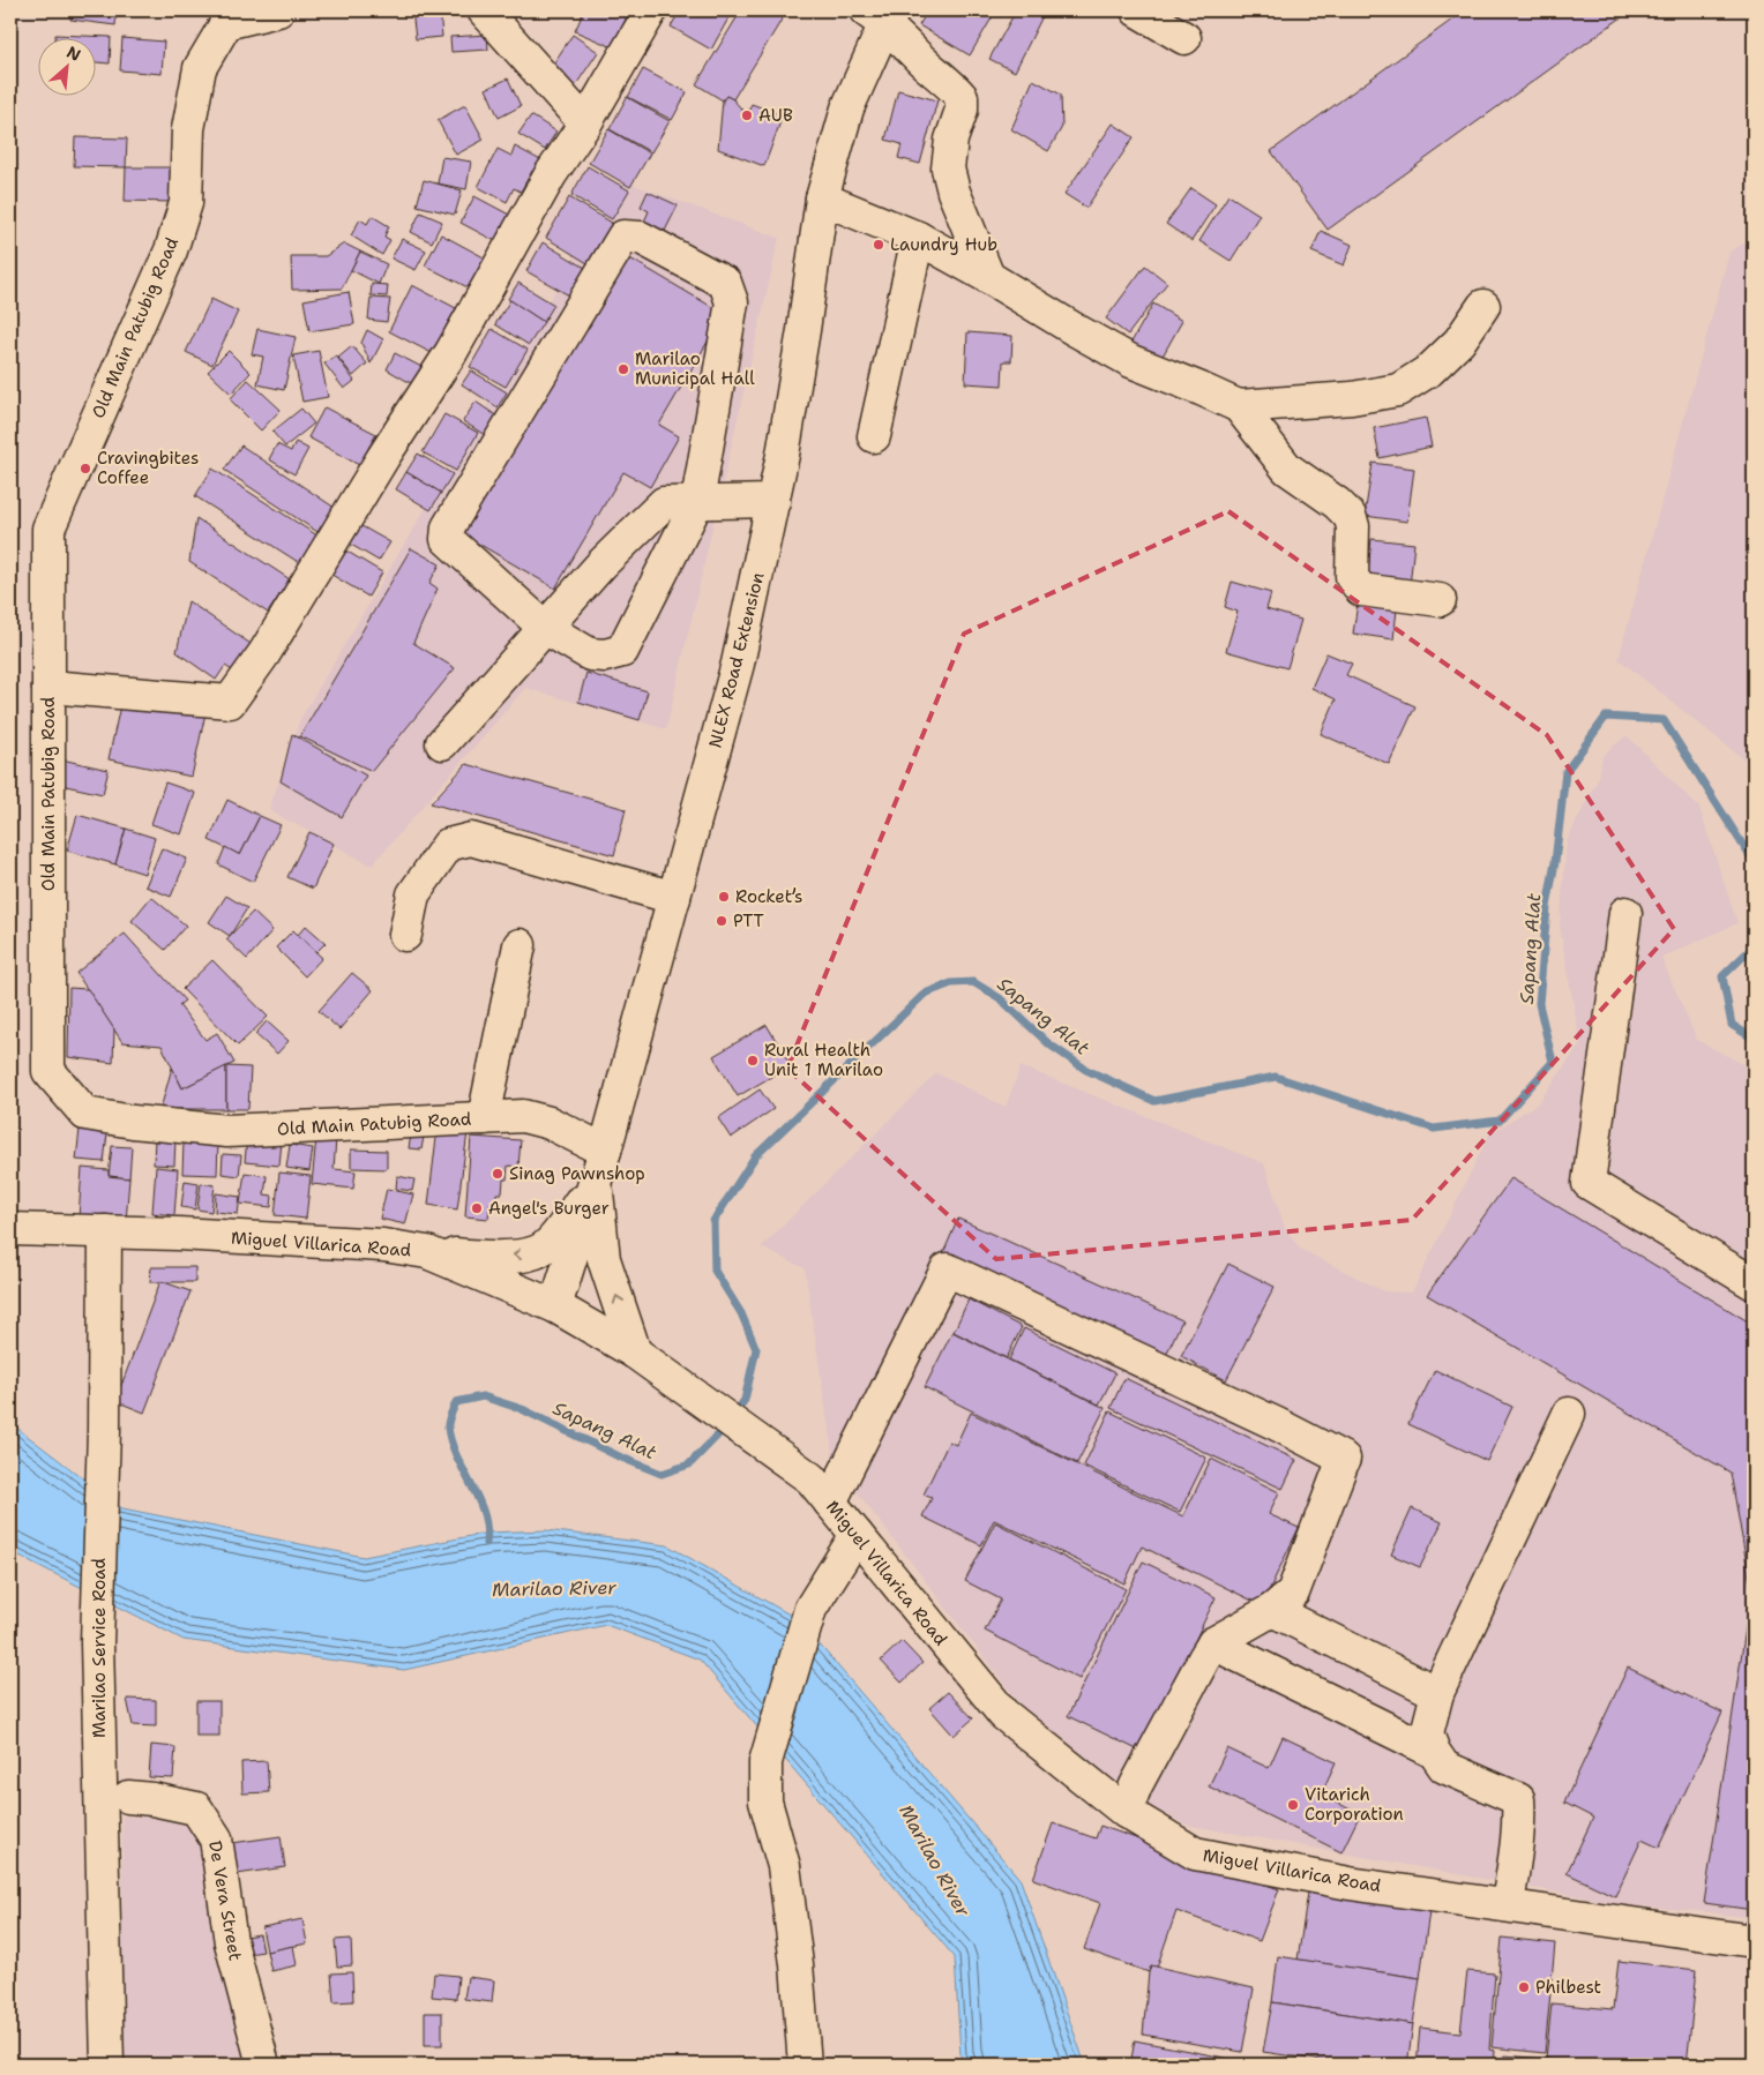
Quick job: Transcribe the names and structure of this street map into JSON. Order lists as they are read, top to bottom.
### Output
{
  "streets": {
    "street": [
      "Old Main Patubig Road",
      "NLEX Road Extension",
      "Miguel Villarica Road",
      "Marilao Service Road",
      "De Vera Street"
    ]
  },
  "crossings": [
    ["Old Main Patubig Road", "NLEX Road Extension"],
    ["NLEX Road Extension", "Miguel Villarica Road"],
    ["Miguel Villarica Road", "Marilao Service Road"]
  ],
  "water": ["Sapang Alat", "Marilao River"],
  "places": [
    "AUB",
    "Laundry Hub",
    "Marilao Municipal Hall",
    "Cravingbites Coffee",
    "Rocket’s",
    "PTT",
    "Rural Health Unit 1 Marilao",
    "Sinag Pawnshop",
    "Angel's Burger",
    "Vitarich Corporation",
    "Philbest"
  ],
  "north": "top right"
}
